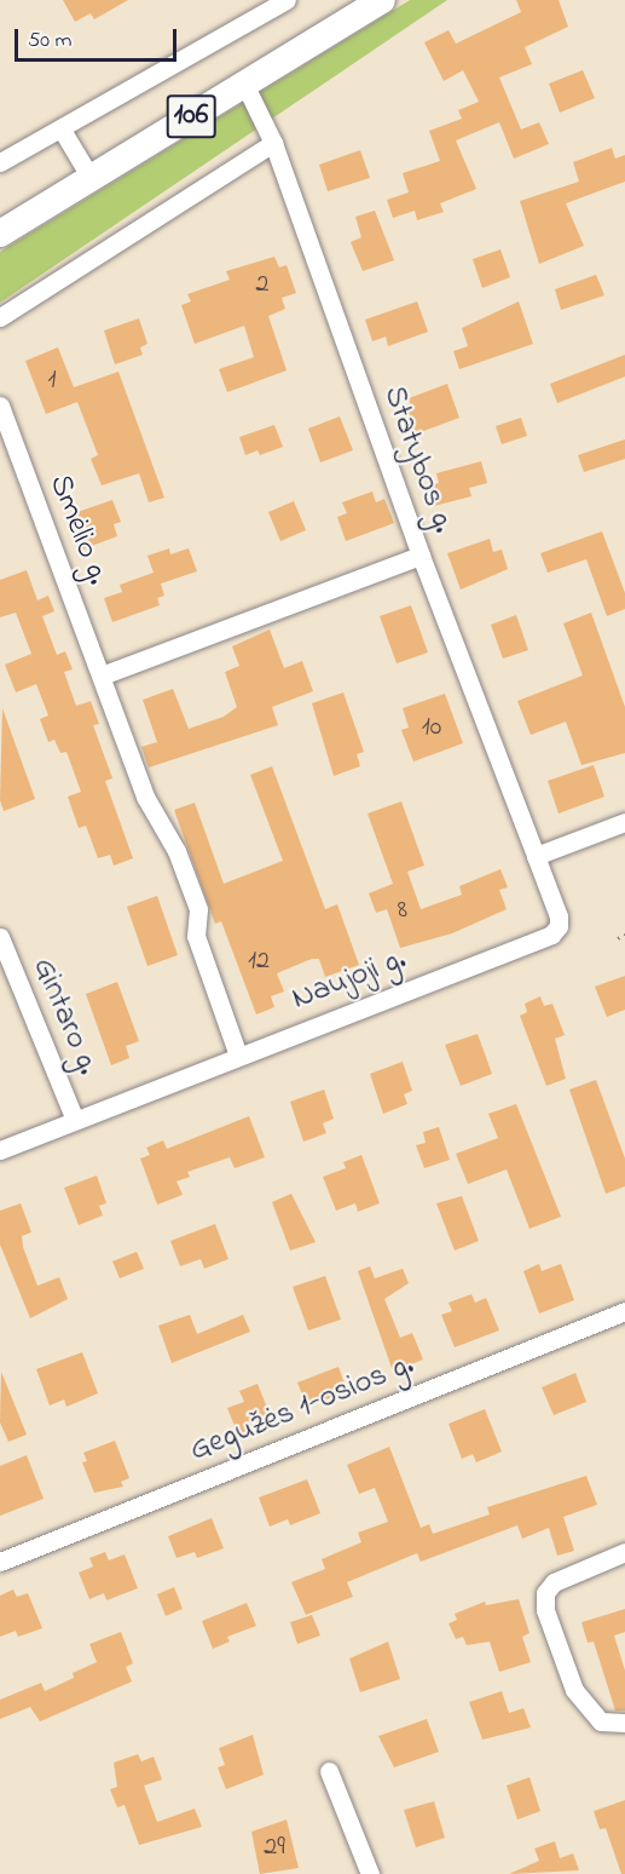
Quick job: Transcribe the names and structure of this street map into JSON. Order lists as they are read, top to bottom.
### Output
{
  "streets": {
    "main road": ["106"],
    "street": [
      "Statybos g.",
      "Smėlio g.",
      "Naujoji g.",
      "Gintaro g.",
      "Gegužės 1-osios g."
    ]
  },
  "crossings": [
    ["106", "Statybos g."],
    ["Statybos g.", "Naujoji g."],
    ["Smėlio g.", "Naujoji g."],
    ["Naujoji g.", "Gintaro g."]
  ],
  "house_numbers": [
    "2",
    "1",
    "10",
    "8",
    "12",
    "29"
  ],
  "scale_bar": "50 m"
}
